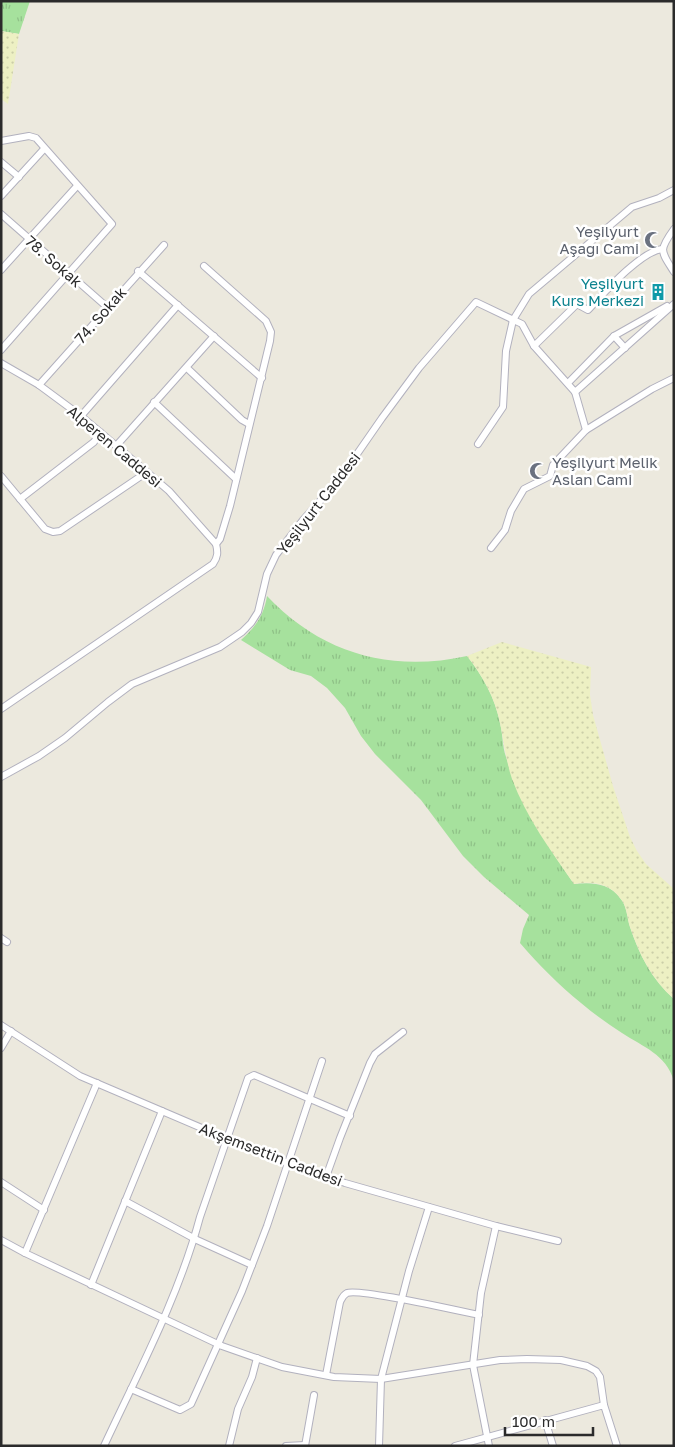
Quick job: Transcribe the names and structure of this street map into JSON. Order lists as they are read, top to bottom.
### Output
{
  "streets": {
    "street": [
      "78. Sokak",
      "74. Sokak",
      "Alperen Caddesi",
      "Yeşilyurt Caddesi",
      "Akşemsettin Caddesi"
    ]
  },
  "crossings": [
    ["78. Sokak", "74. Sokak"],
    ["74. Sokak", "Alperen Caddesi"]
  ],
  "places": {
    "mosque": ["Yeşilyurt Aşağı Cami", "Yeşilyurt Melik Aslan Cami"],
    "building": ["Yeşilyurt Kurs Merkezi"]
  },
  "scale_bar": "100 m"
}
